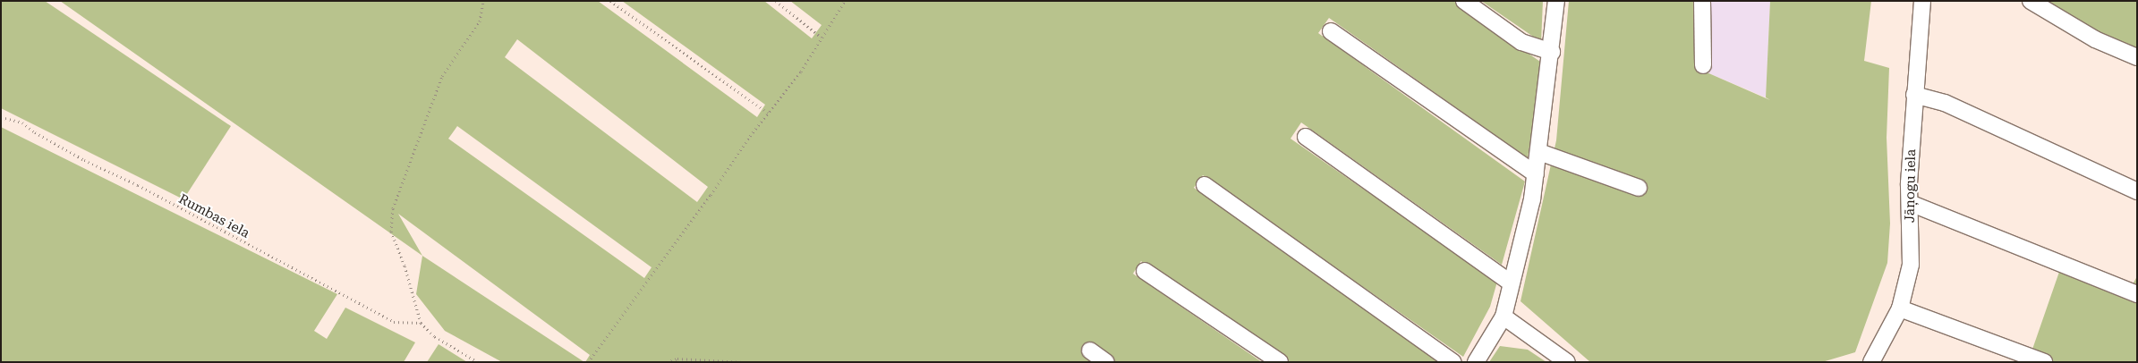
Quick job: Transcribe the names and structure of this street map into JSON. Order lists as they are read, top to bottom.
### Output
{
  "streets": {
    "street": ["Jāņogu iela"],
    "path": ["Rumbas iela"]
  }
}
